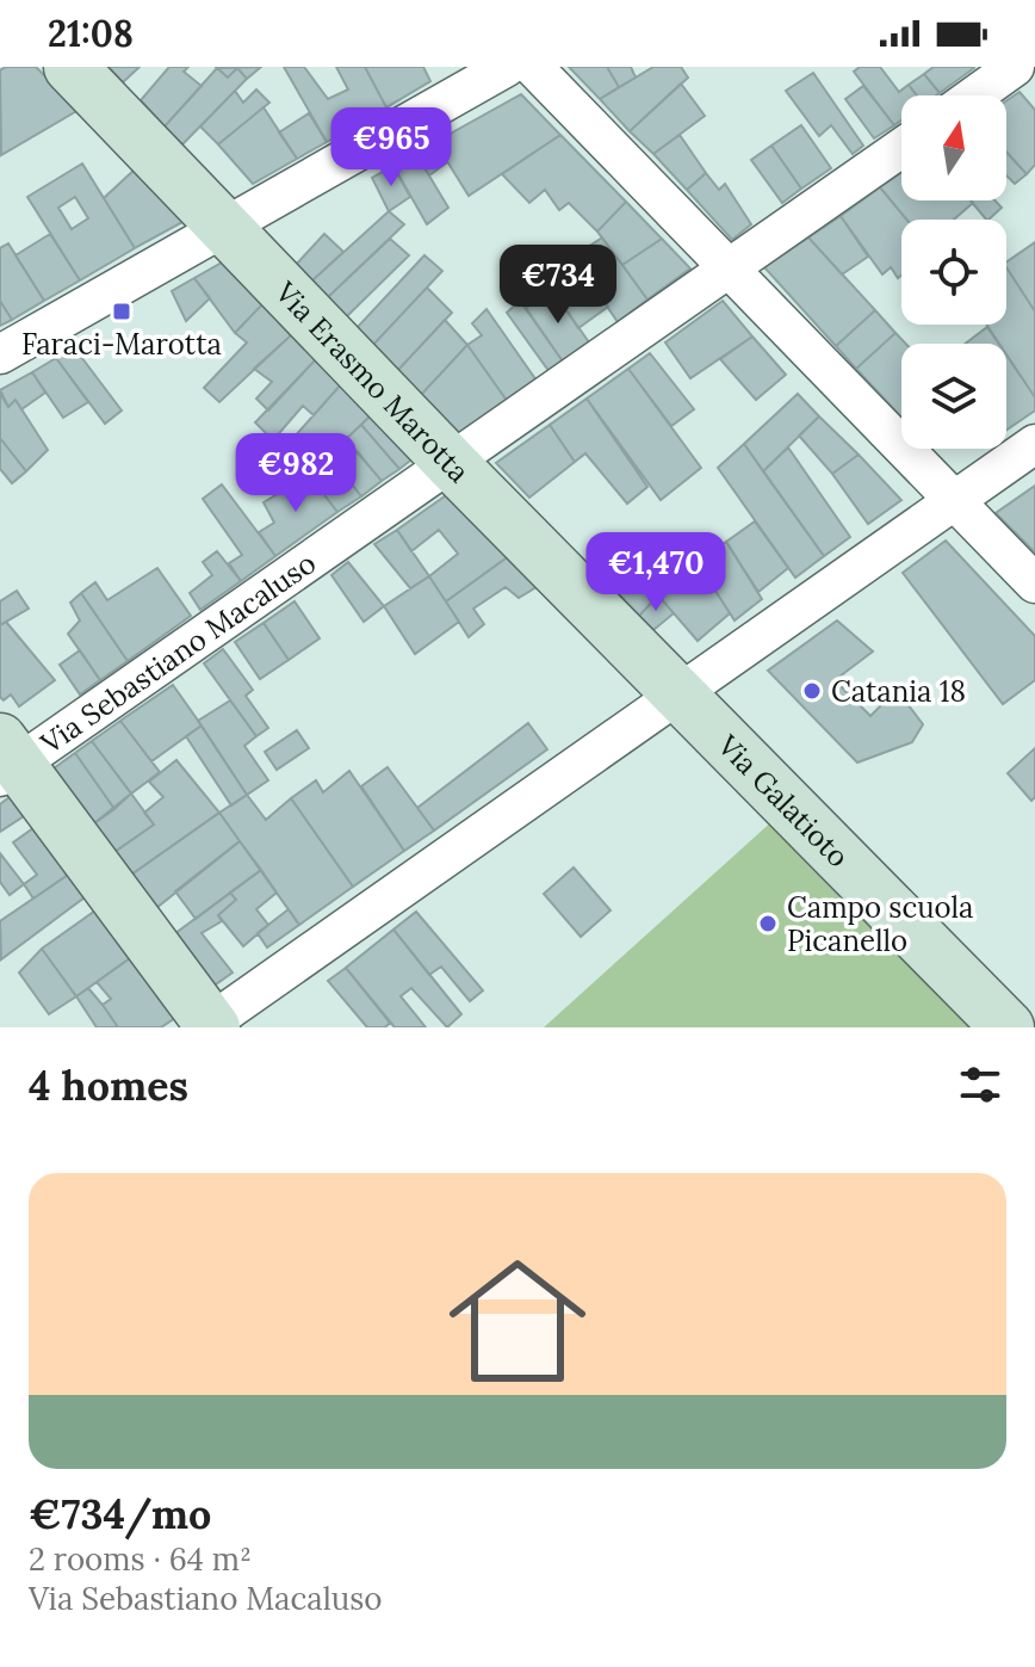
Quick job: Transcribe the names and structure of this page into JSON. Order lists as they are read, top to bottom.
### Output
{
  "streets": {
    "main road": ["Via Erasmo Marotta", "Via Galatioto"],
    "street": ["Via Sebastiano Macaluso"]
  },
  "crossings": [
    ["Via Erasmo Marotta", "Via Sebastiano Macaluso"],
    ["Via Erasmo Marotta", "Via Galatioto"]
  ],
  "places": {
    "transit": ["Faraci-Marotta"],
    "other": ["Catania 18", "Campo scuola Picanello"]
  },
  "north": "top",
  "page": {
    "status": "21:08",
    "price": [
      "€965",
      "€734",
      "€982",
      "€1,470"
    ],
    "heading": "4 homes",
    "list": [
      {
        "name": "€734/mo",
        "note": "2 rooms · 64 m² · Via Sebastiano Macaluso"
      }
    ]
  }
}
